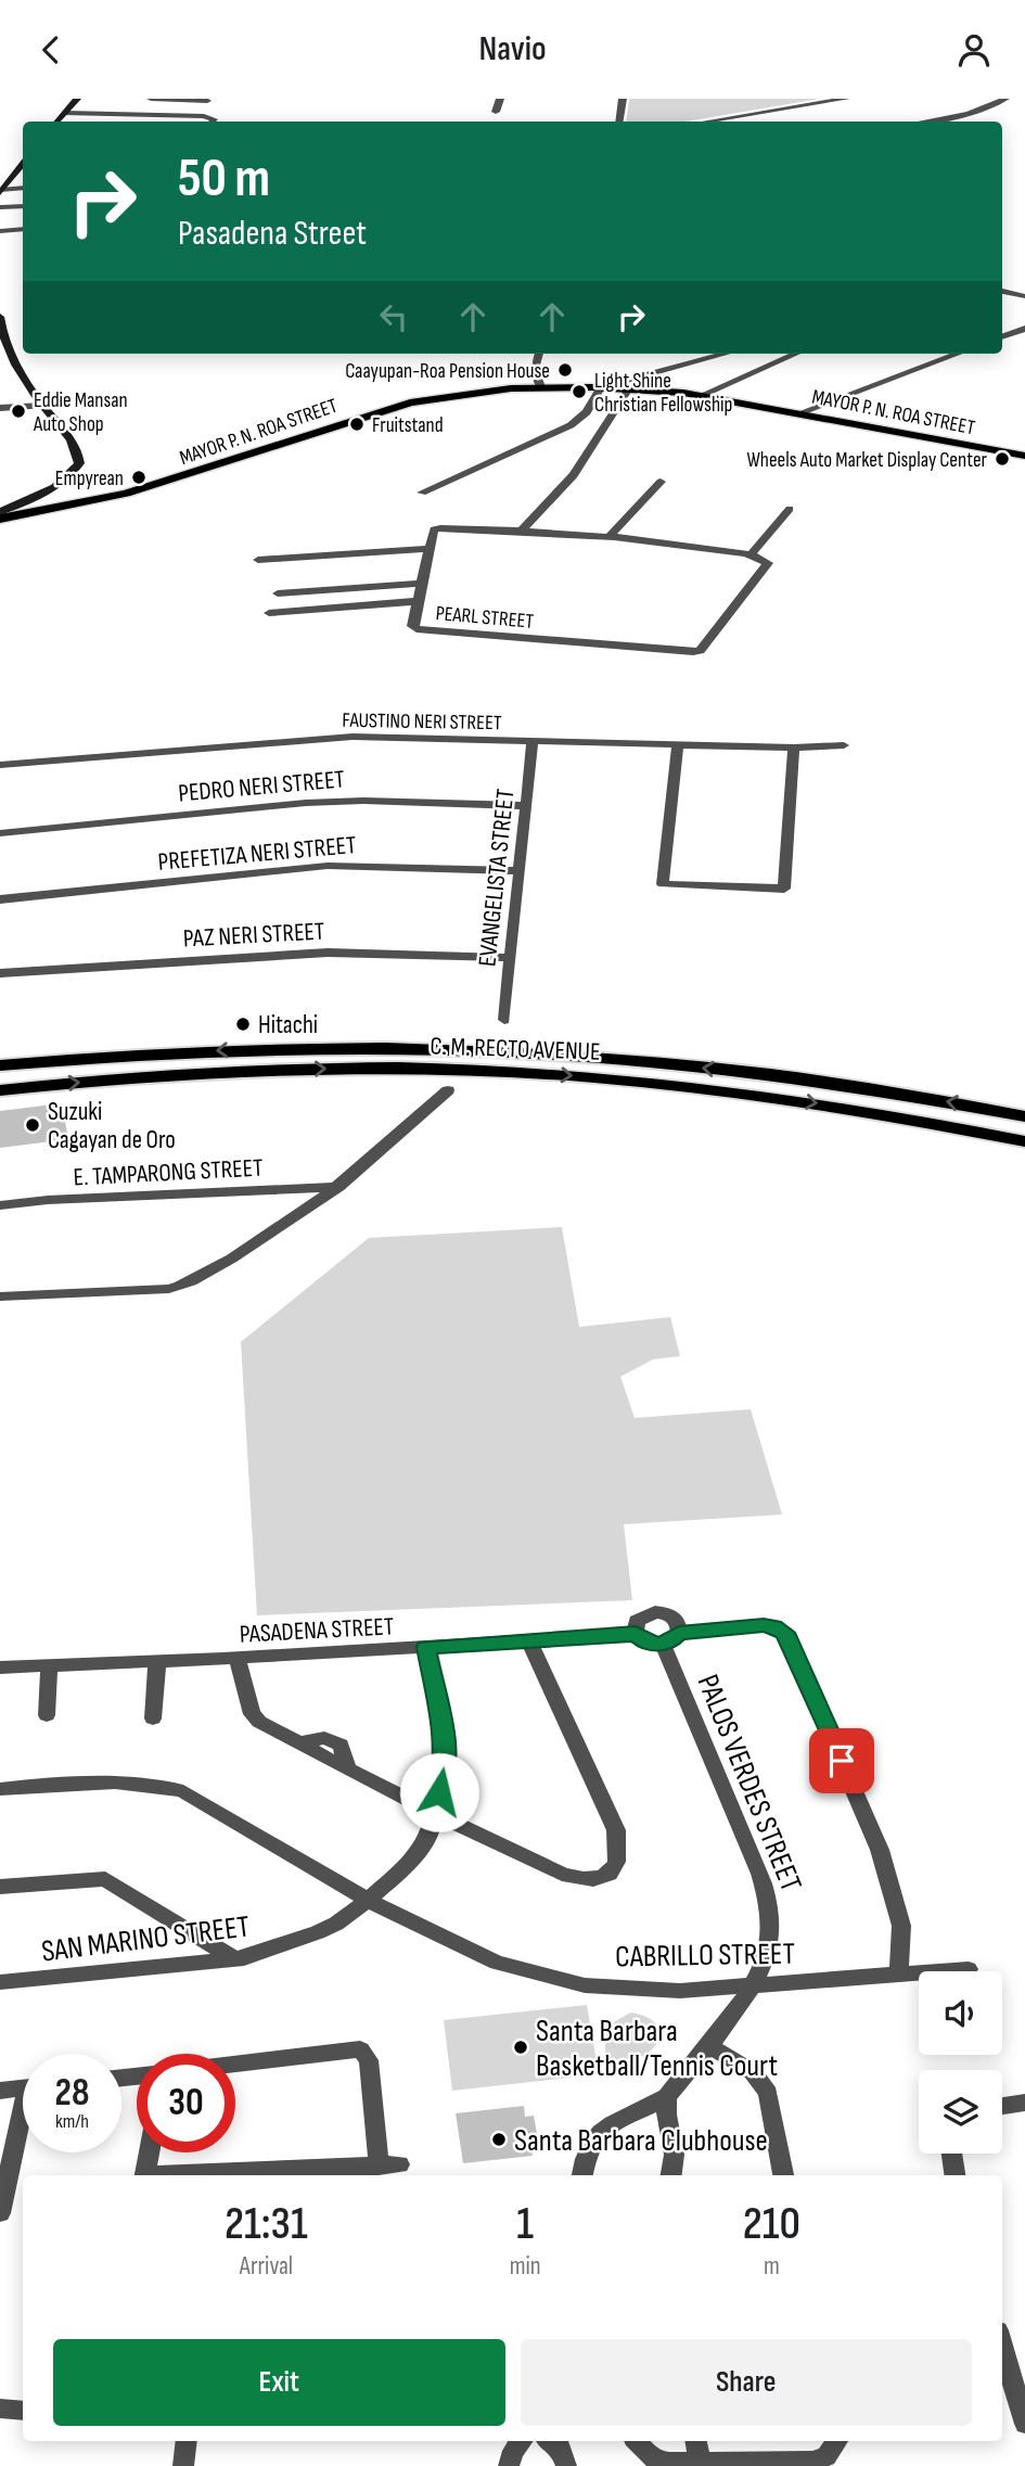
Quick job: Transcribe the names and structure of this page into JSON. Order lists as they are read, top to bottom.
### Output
{
  "streets": {
    "highway": ["C. M. RECTO AVENUE"],
    "main road": ["MAYOR P. N. ROA STREET"],
    "street": [
      "PEARL STREET",
      "FAUSTINO NERI STREET",
      "PEDRO NERI STREET",
      "PREFETIZA NERI STREET",
      "EVANGELISTA STREET",
      "PAZ NERI STREET",
      "E. TAMPARONG STREET",
      "PASADENA STREET",
      "PALOS VERDES STREET",
      "SAN MARINO STREET",
      "CABRILLO STREET"
    ]
  },
  "crossings": [
    ["FAUSTINO NERI STREET", "EVANGELISTA STREET"],
    ["PEDRO NERI STREET", "EVANGELISTA STREET"],
    ["PREFETIZA NERI STREET", "EVANGELISTA STREET"],
    ["EVANGELISTA STREET", "PAZ NERI STREET"],
    ["PASADENA STREET", "PALOS VERDES STREET"],
    ["PASADENA STREET", "SAN MARINO STREET"],
    ["PALOS VERDES STREET", "CABRILLO STREET"],
    ["SAN MARINO STREET", "CABRILLO STREET"]
  ],
  "places": [
    "Caayupan-Roa Pension House",
    "Light Shine Christian Fellowship",
    "Eddie Mansan Auto Shop",
    "Fruitstand",
    "Wheels Auto Market Display Center",
    "Empyrean",
    "Hitachi",
    "Suzuki Cagayan de Oro",
    "Santa Barbara Basketball/Tennis Court",
    "Santa Barbara Clubhouse"
  ],
  "page": {
    "header": "Navio",
    "turn": ["50 m", "Pasadena Street"],
    "speed": "28 km/h",
    "limit": "30",
    "eta": [
      "21:31",
      "Arrival",
      "1",
      "min",
      "210",
      "m"
    ],
    "buttons": ["Exit", "Share"]
  }
}
